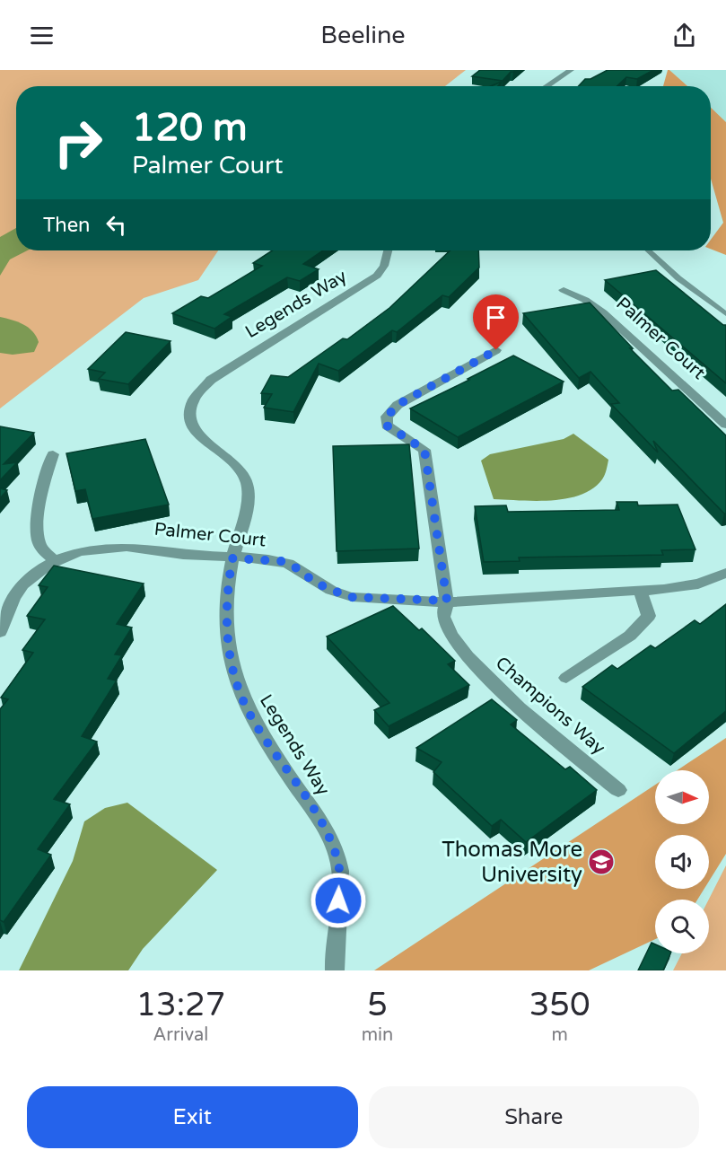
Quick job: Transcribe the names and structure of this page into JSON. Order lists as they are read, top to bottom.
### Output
{
  "streets": {
    "street": ["Legends Way", "Palmer Court", "Champions Way"]
  },
  "crossings": [
    ["Legends Way", "Palmer Court"],
    ["Palmer Court", "Champions Way"]
  ],
  "places": {
    "school or university": ["Thomas More University"]
  },
  "north": "right",
  "page": {
    "header": "Beeline",
    "turn": ["120 m", "Palmer Court"],
    "then": "Then",
    "eta": [
      "13:27",
      "Arrival",
      "5",
      "min",
      "350",
      "m"
    ],
    "buttons": ["Exit", "Share"]
  }
}
